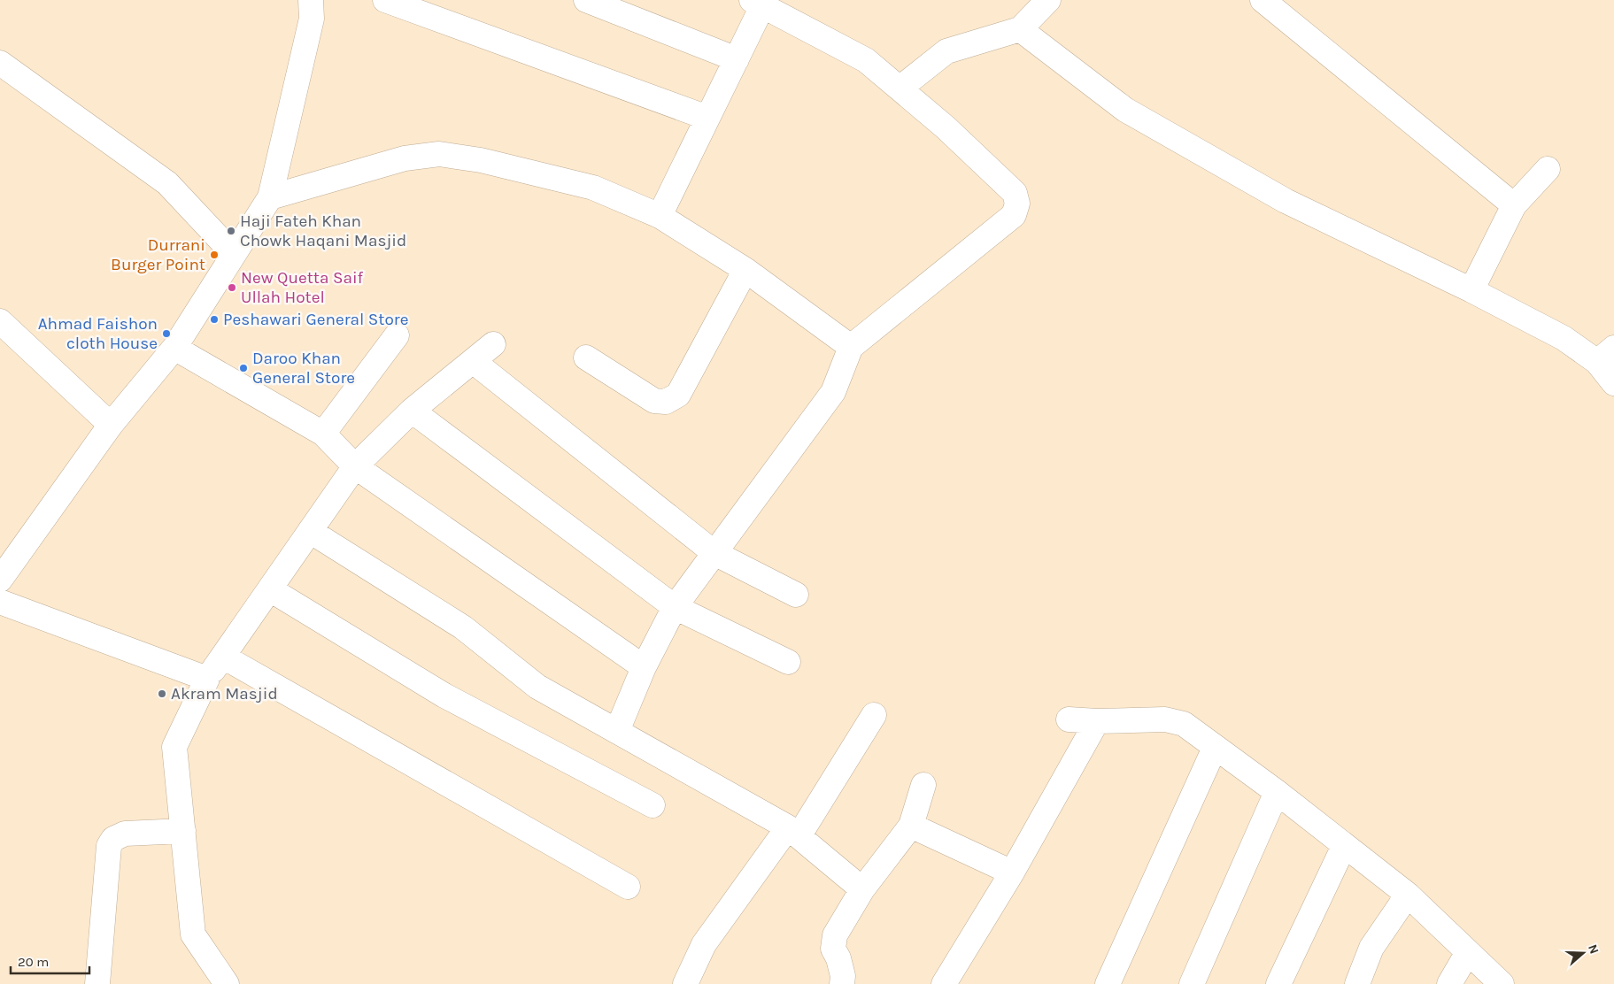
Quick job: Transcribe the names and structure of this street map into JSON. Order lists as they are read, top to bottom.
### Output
{
  "places": [
    "Haji Fateh Khan Chowk Haqani Masjid",
    "Durrani Burger Point",
    "New Quetta Saif Ullah Hotel",
    "Peshawari General Store",
    "Ahmad Faishon cloth House",
    "Daroo Khan General Store",
    "Akram Masjid"
  ],
  "scale_bar": "20 m",
  "north": "right"
}
